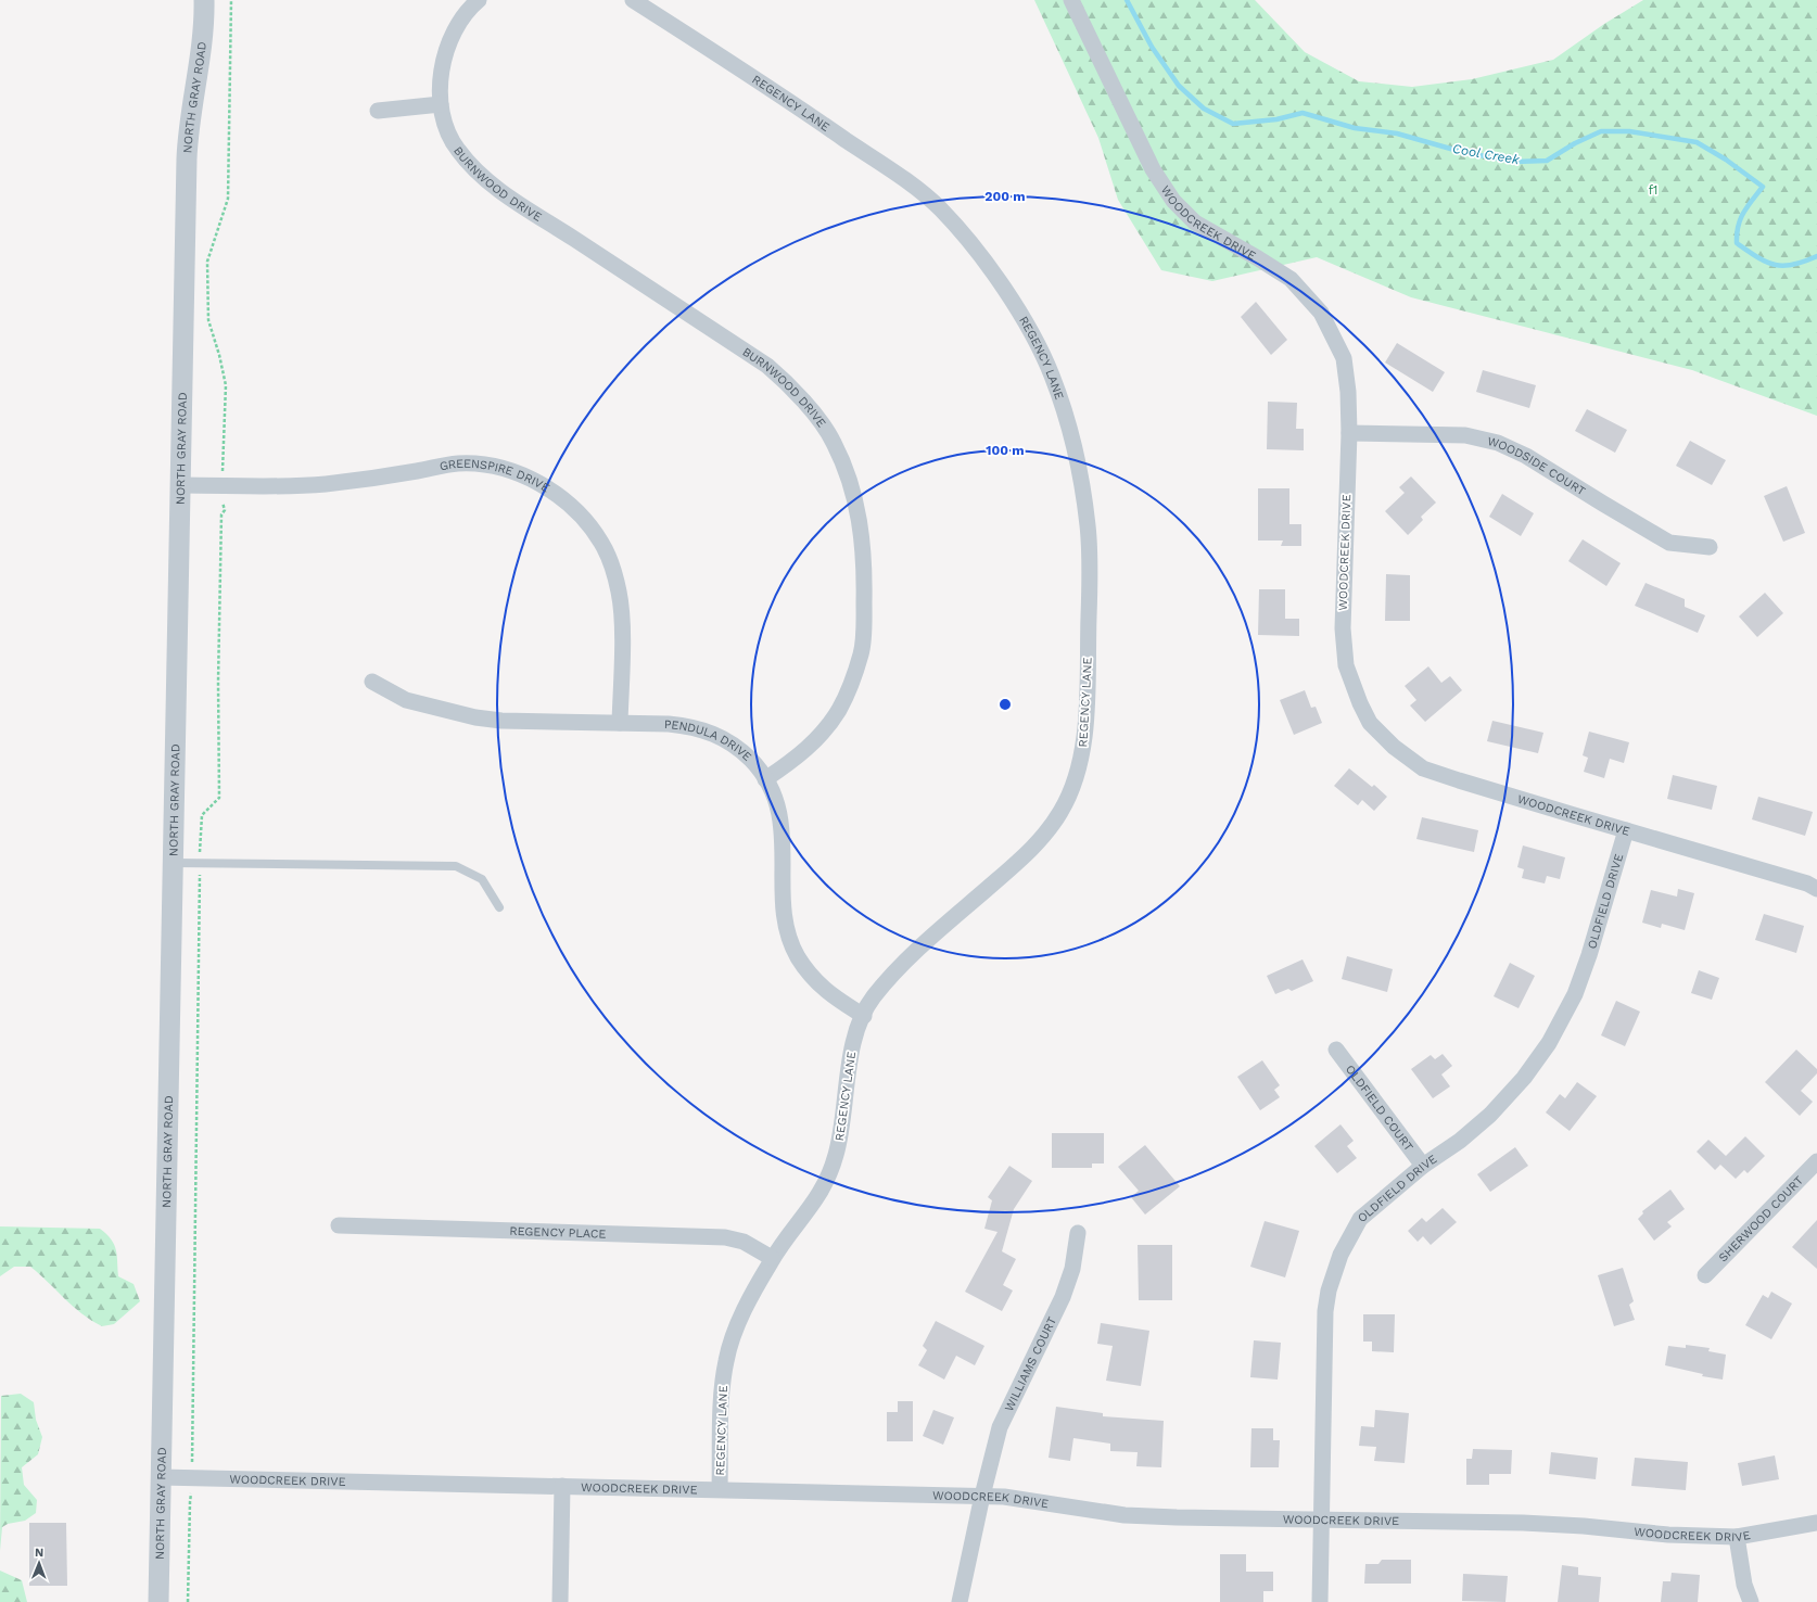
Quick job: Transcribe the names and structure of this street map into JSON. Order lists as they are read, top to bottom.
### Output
{
  "streets": {
    "street": [
      "NORTH GRAY ROAD",
      "REGENCY LANE",
      "BURNWOOD DRIVE",
      "WOODCREEK DRIVE",
      "WOODSIDE COURT",
      "GREENSPIRE DRIVE",
      "PENDULA DRIVE",
      "OLDFIELD DRIVE",
      "OLDFIELD COURT",
      "SHERWOOD COURT",
      "REGENCY PLACE",
      "WILLIAMS COURT"
    ]
  },
  "crossings": [
    ["NORTH GRAY ROAD", "WOODCREEK DRIVE"],
    ["NORTH GRAY ROAD", "GREENSPIRE DRIVE"],
    ["REGENCY LANE", "WOODCREEK DRIVE"],
    ["REGENCY LANE", "PENDULA DRIVE"],
    ["REGENCY LANE", "REGENCY PLACE"],
    ["BURNWOOD DRIVE", "PENDULA DRIVE"],
    ["WOODCREEK DRIVE", "WOODSIDE COURT"],
    ["WOODCREEK DRIVE", "OLDFIELD DRIVE"],
    ["WOODCREEK DRIVE", "WILLIAMS COURT"],
    ["GREENSPIRE DRIVE", "PENDULA DRIVE"],
    ["OLDFIELD DRIVE", "OLDFIELD COURT"]
  ],
  "water": ["Cool Creek"],
  "parks": ["f1"],
  "north": "top",
  "rings": ["200 m", "100 m"]
}
